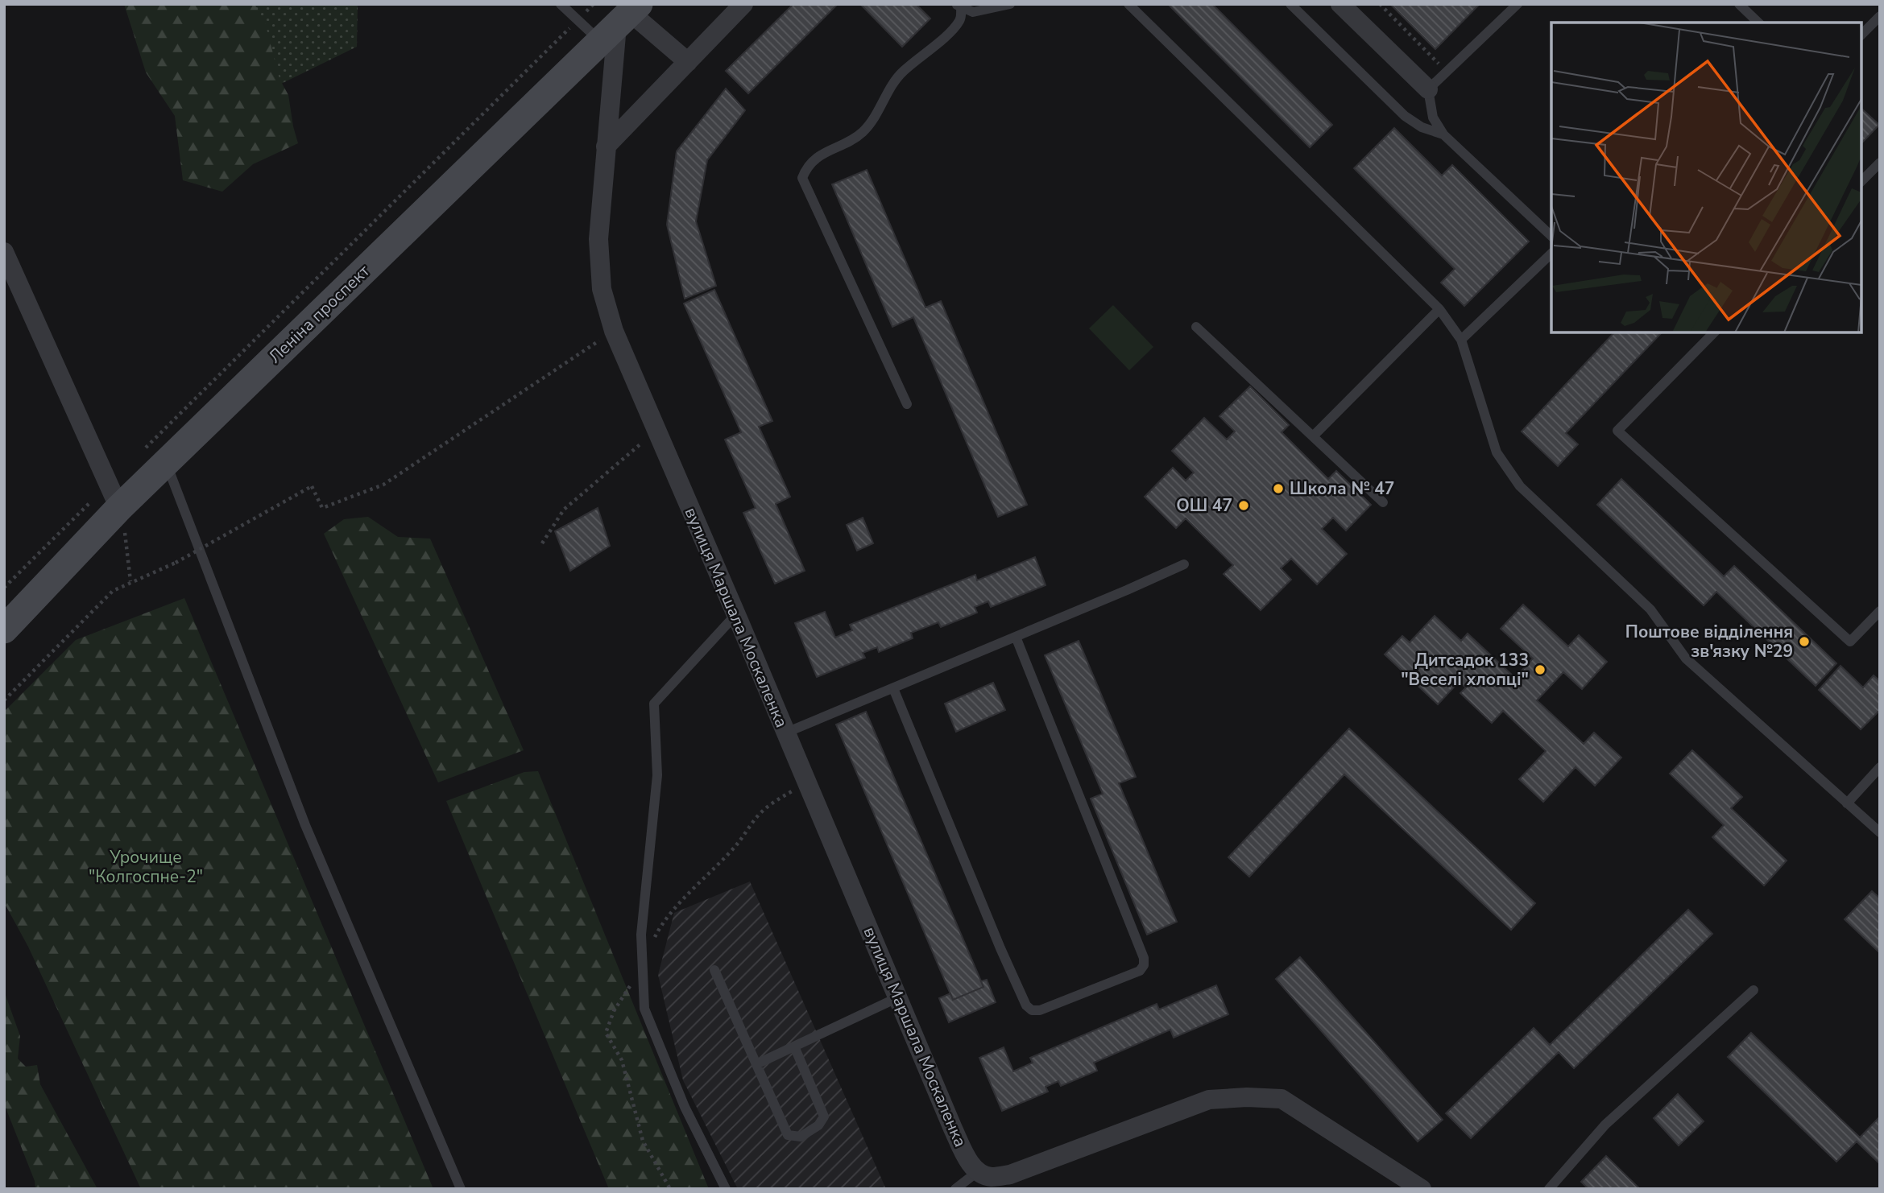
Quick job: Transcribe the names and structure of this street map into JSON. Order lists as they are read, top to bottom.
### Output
{
  "streets": {
    "main road": ["Леніна проспект"],
    "street": ["вулиця Маршала Москаленка"]
  },
  "crossings": [
    ["Леніна проспект", "вулиця Маршала Москаленка"]
  ],
  "parks": ["Урочище \"Колгоспне-2\""],
  "places": [
    "Школа № 47",
    "ОШ 47",
    "Поштове відділення зв'язку №29",
    "Дитсадок 133 \"Веселі хлопці\""
  ]
}
